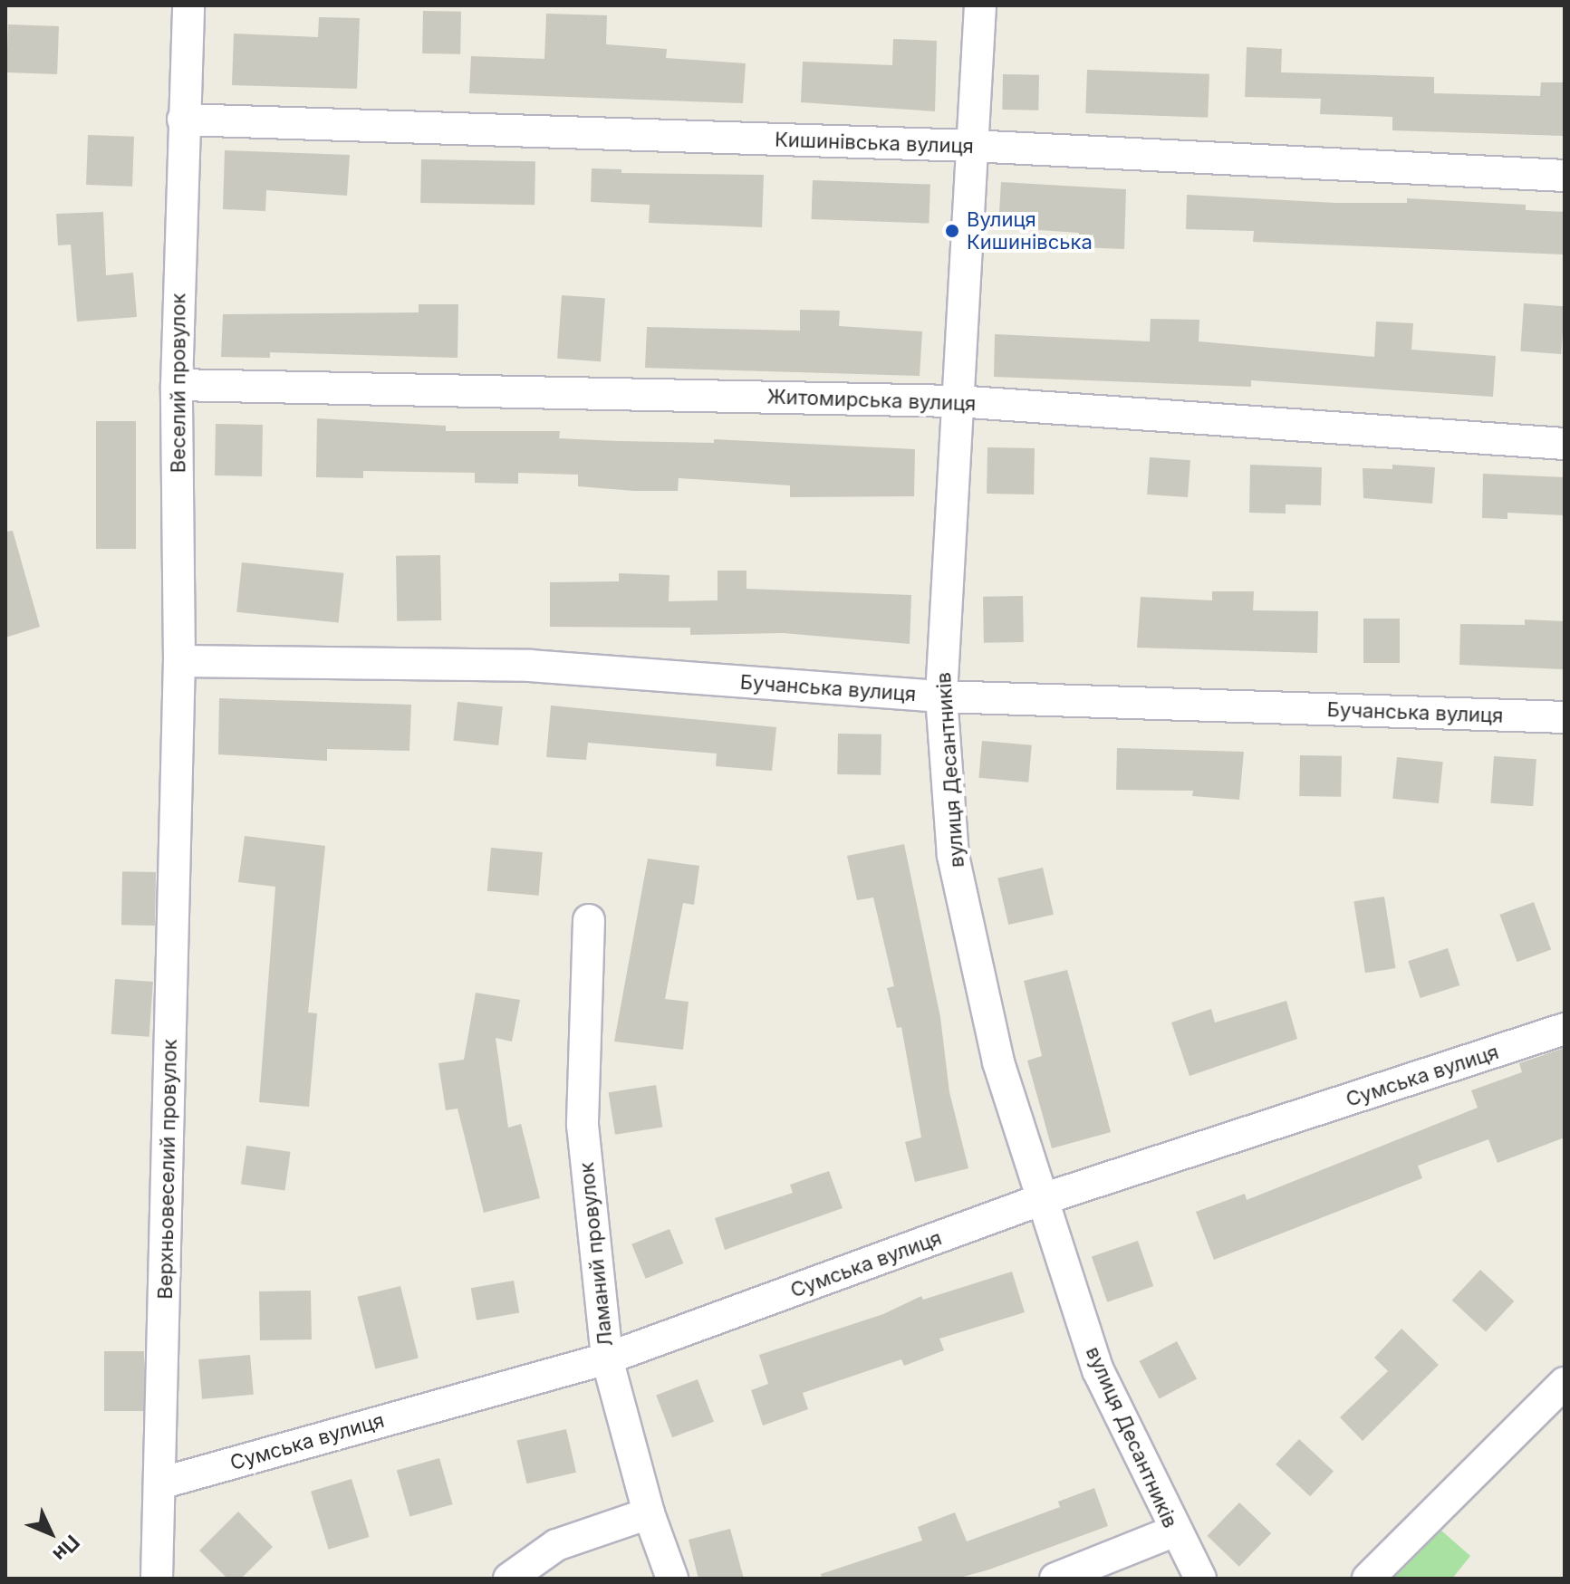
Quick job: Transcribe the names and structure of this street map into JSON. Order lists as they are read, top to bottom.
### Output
{
  "streets": {
    "street": [
      "Кишинівська вулиця",
      "Веселий провулок",
      "Житомирська вулиця",
      "Бучанська вулиця",
      "вулиця Десантників",
      "Сумська вулиця",
      "Верхньовеселий провулок",
      "Ламаний провулок"
    ]
  },
  "crossings": [
    ["Кишинівська вулиця", "Веселий провулок"],
    ["Кишинівська вулиця", "вулиця Десантників"],
    ["Веселий провулок", "Житомирська вулиця"],
    ["Веселий провулок", "Бучанська вулиця"],
    ["Веселий провулок", "Верхньовеселий провулок"],
    ["Житомирська вулиця", "вулиця Десантників"],
    ["Бучанська вулиця", "вулиця Десантників"],
    ["вулиця Десантників", "Сумська вулиця"],
    ["Сумська вулиця", "Верхньовеселий провулок"],
    ["Сумська вулиця", "Ламаний провулок"]
  ],
  "places": ["Вулиця Кишинівська"],
  "north": "bottom right"
}
